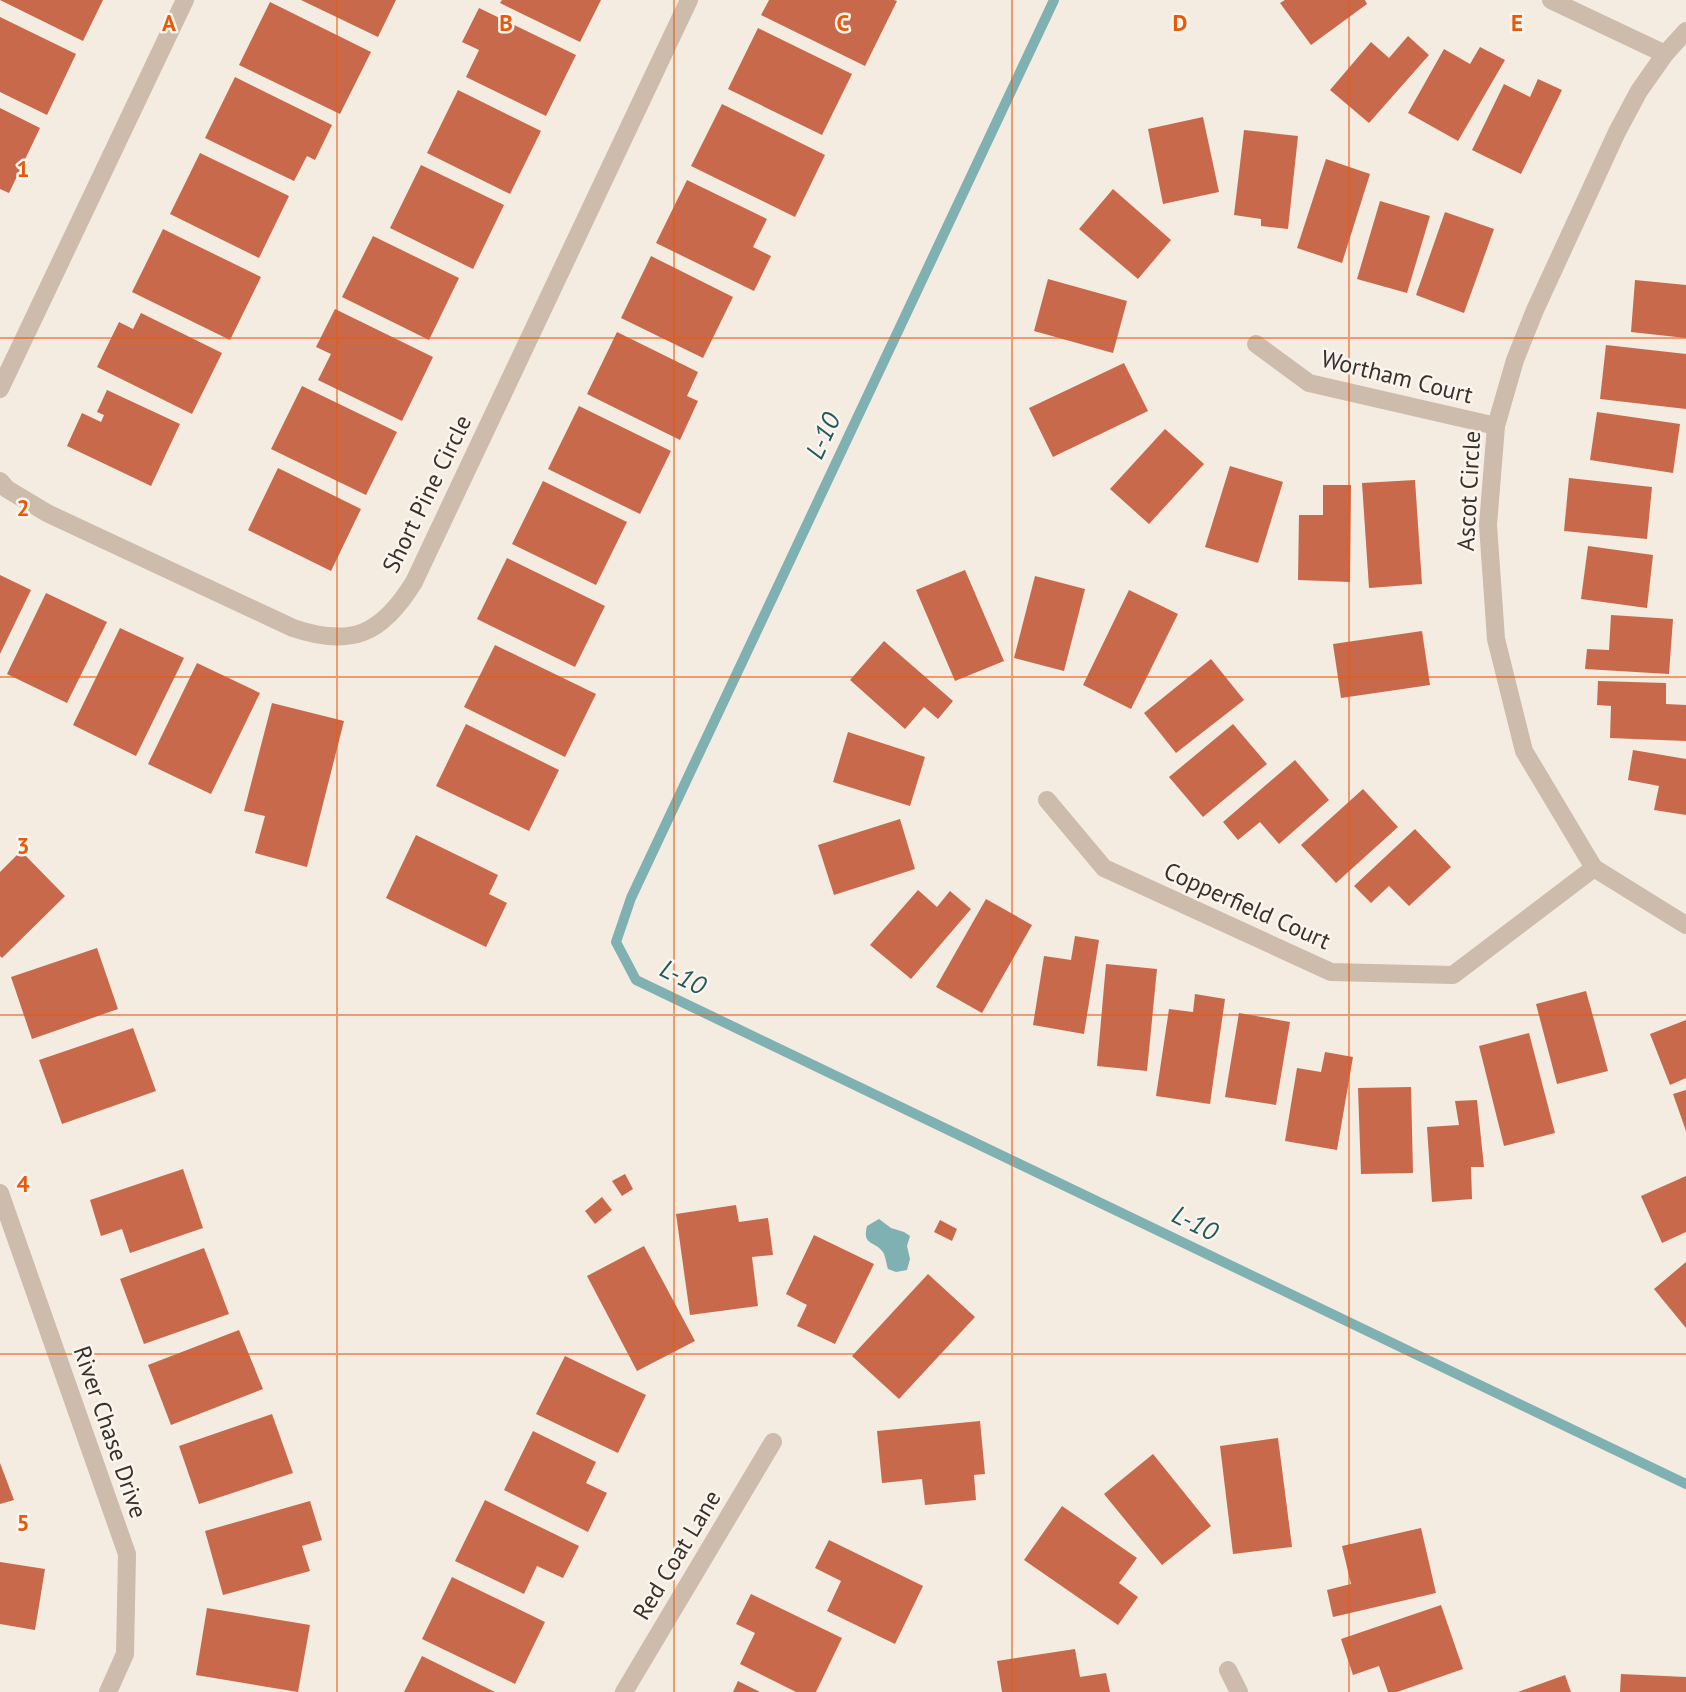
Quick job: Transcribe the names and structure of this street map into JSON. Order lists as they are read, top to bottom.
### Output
{
  "streets": {
    "street": [
      "Wortham Court",
      "Ascot Circle",
      "Short Pine Circle",
      "Copperfield Court",
      "River Chase Drive",
      "Red Coat Lane"
    ]
  },
  "crossings": [
    ["Wortham Court", "Ascot Circle"],
    ["Ascot Circle", "Copperfield Court"]
  ],
  "water": ["L-10"],
  "grid": {
    "columns": [
      "A",
      "B",
      "C",
      "D",
      "E"
    ],
    "rows": [
      "1",
      "2",
      "3",
      "4",
      "5"
    ]
  }
}
